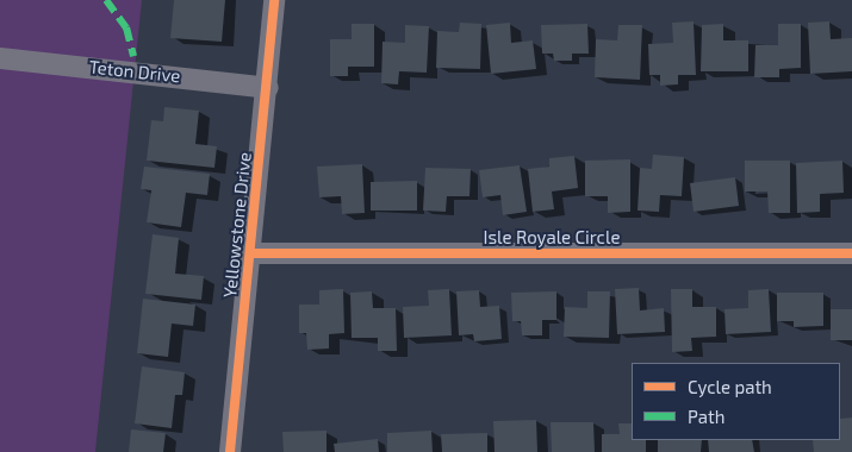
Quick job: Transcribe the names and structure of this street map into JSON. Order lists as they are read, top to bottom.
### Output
{
  "streets": {
    "street": ["Teton Drive", "Yellowstone Drive", "Isle Royale Circle"]
  },
  "crossings": [
    ["Teton Drive", "Yellowstone Drive"],
    ["Yellowstone Drive", "Isle Royale Circle"]
  ],
  "legend": ["Cycle path", "Path"]
}
